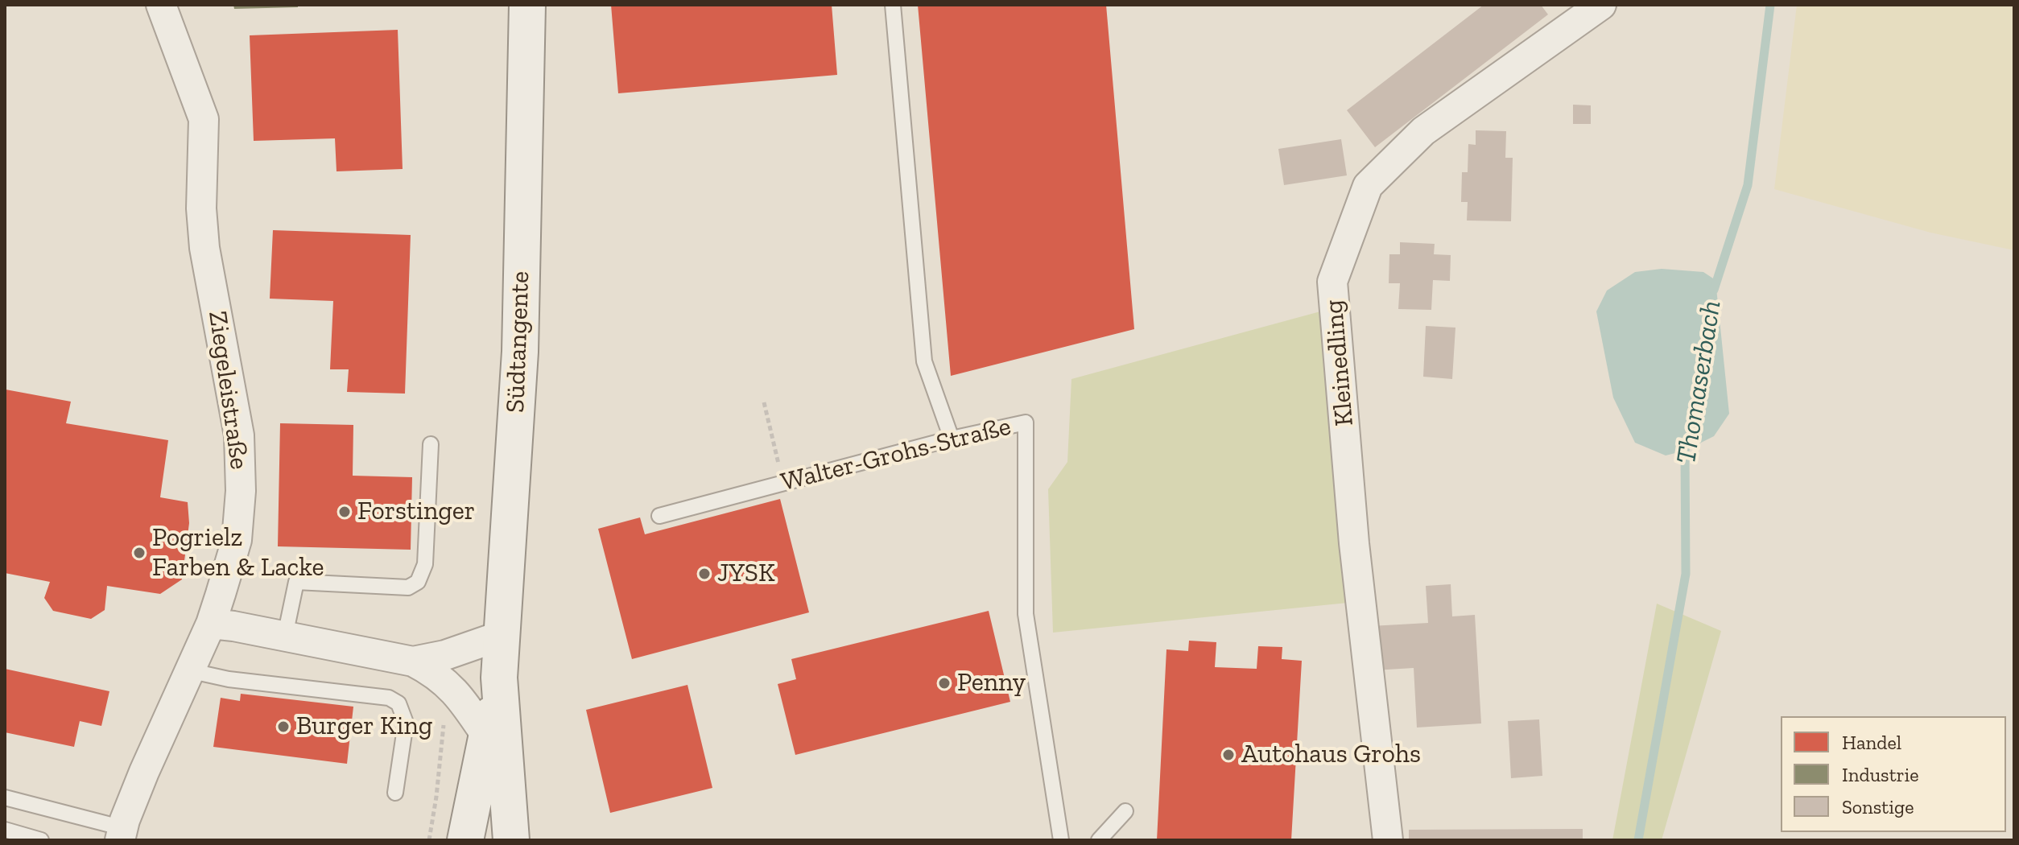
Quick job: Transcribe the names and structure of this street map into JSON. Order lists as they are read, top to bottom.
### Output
{
  "streets": {
    "main road": ["Südtangente"],
    "street": ["Kleinedling", "Ziegeleistraße"],
    "lane": ["Walter-Grohs-Straße"]
  },
  "water": ["Thomaserbach"],
  "places": [
    "Forstinger",
    "Pogrielz Farben & Lacke",
    "JYSK",
    "Penny",
    "Burger King",
    "Autohaus Grohs"
  ],
  "legend": ["Handel", "Industrie", "Sonstige"]
}
